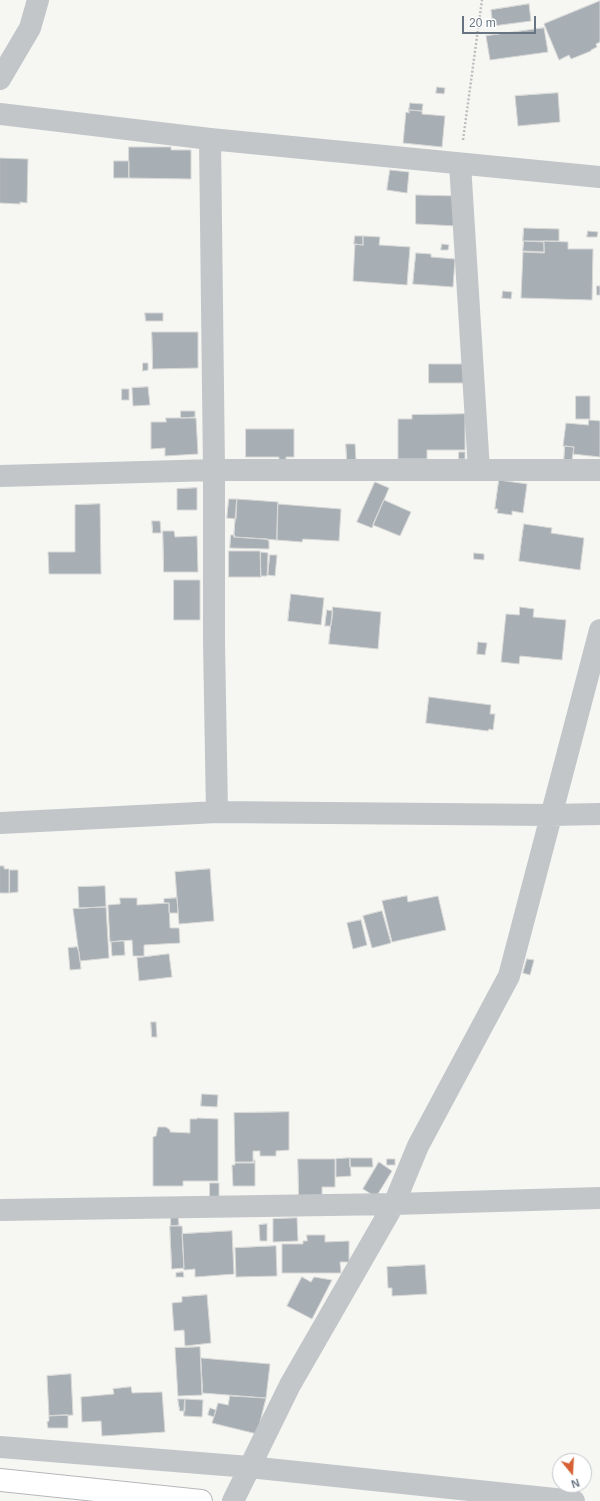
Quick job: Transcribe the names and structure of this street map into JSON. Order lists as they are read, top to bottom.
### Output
{
  "scale_bar": "20 m",
  "north": "bottom"
}
